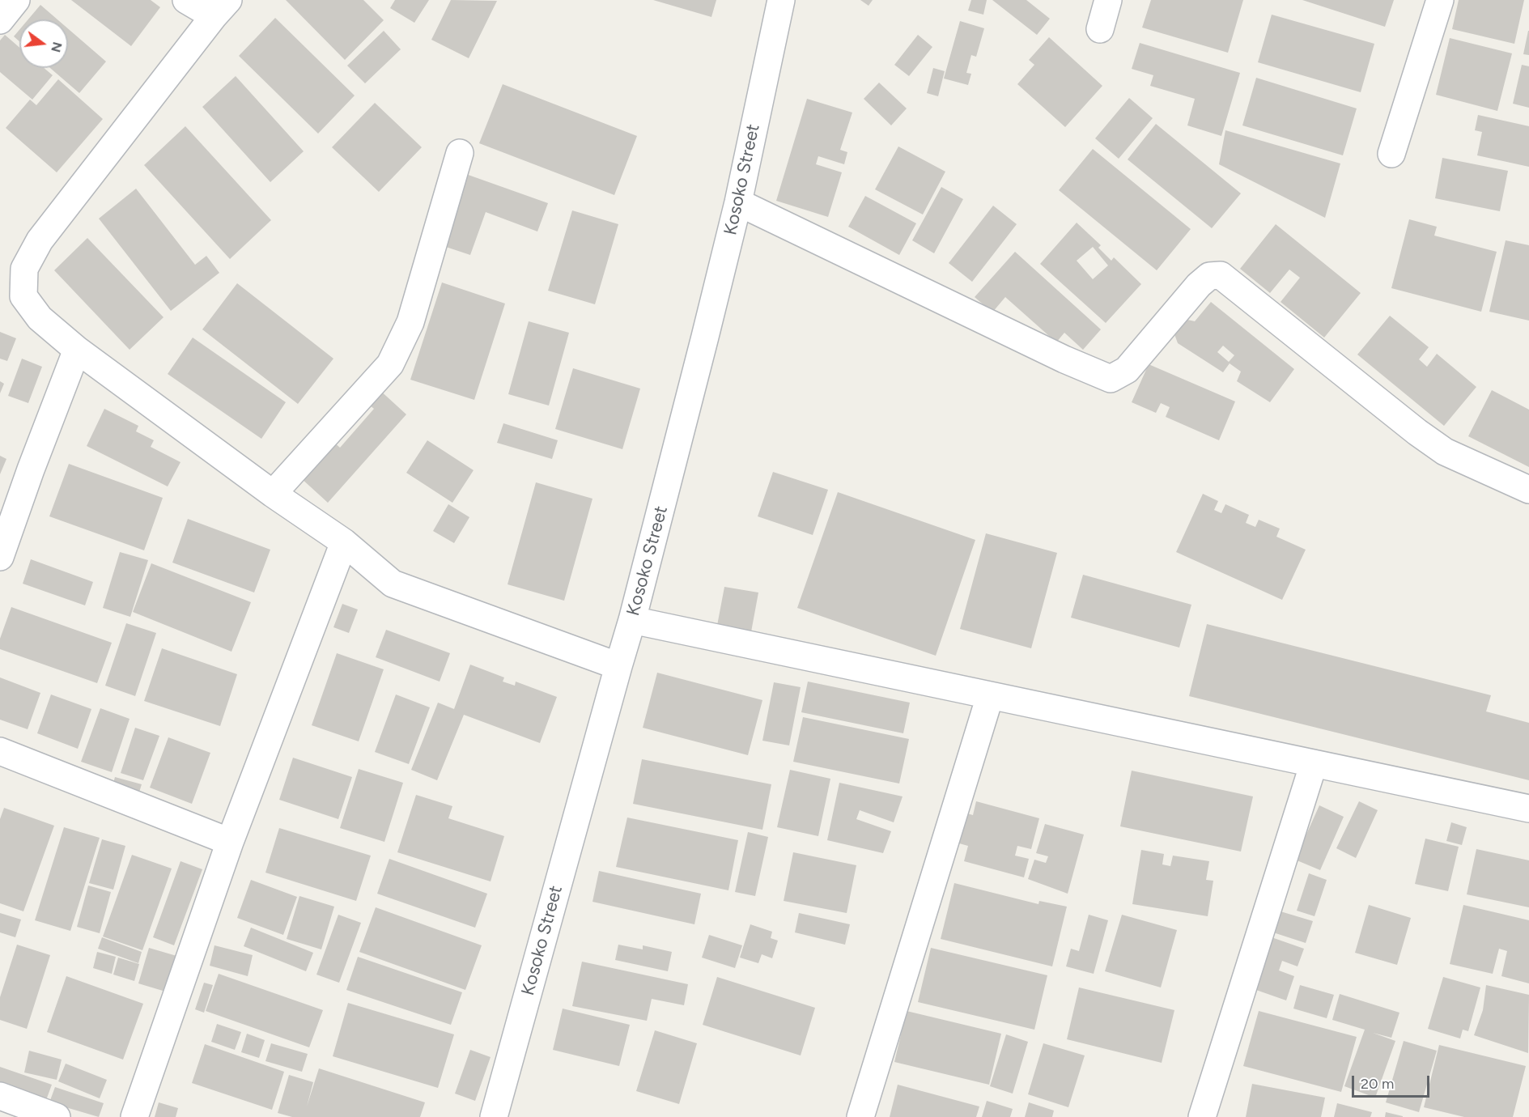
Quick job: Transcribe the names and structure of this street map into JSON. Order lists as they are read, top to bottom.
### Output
{
  "streets": {
    "street": ["Kosoko Street"]
  },
  "scale_bar": "20 m",
  "north": "right"
}
